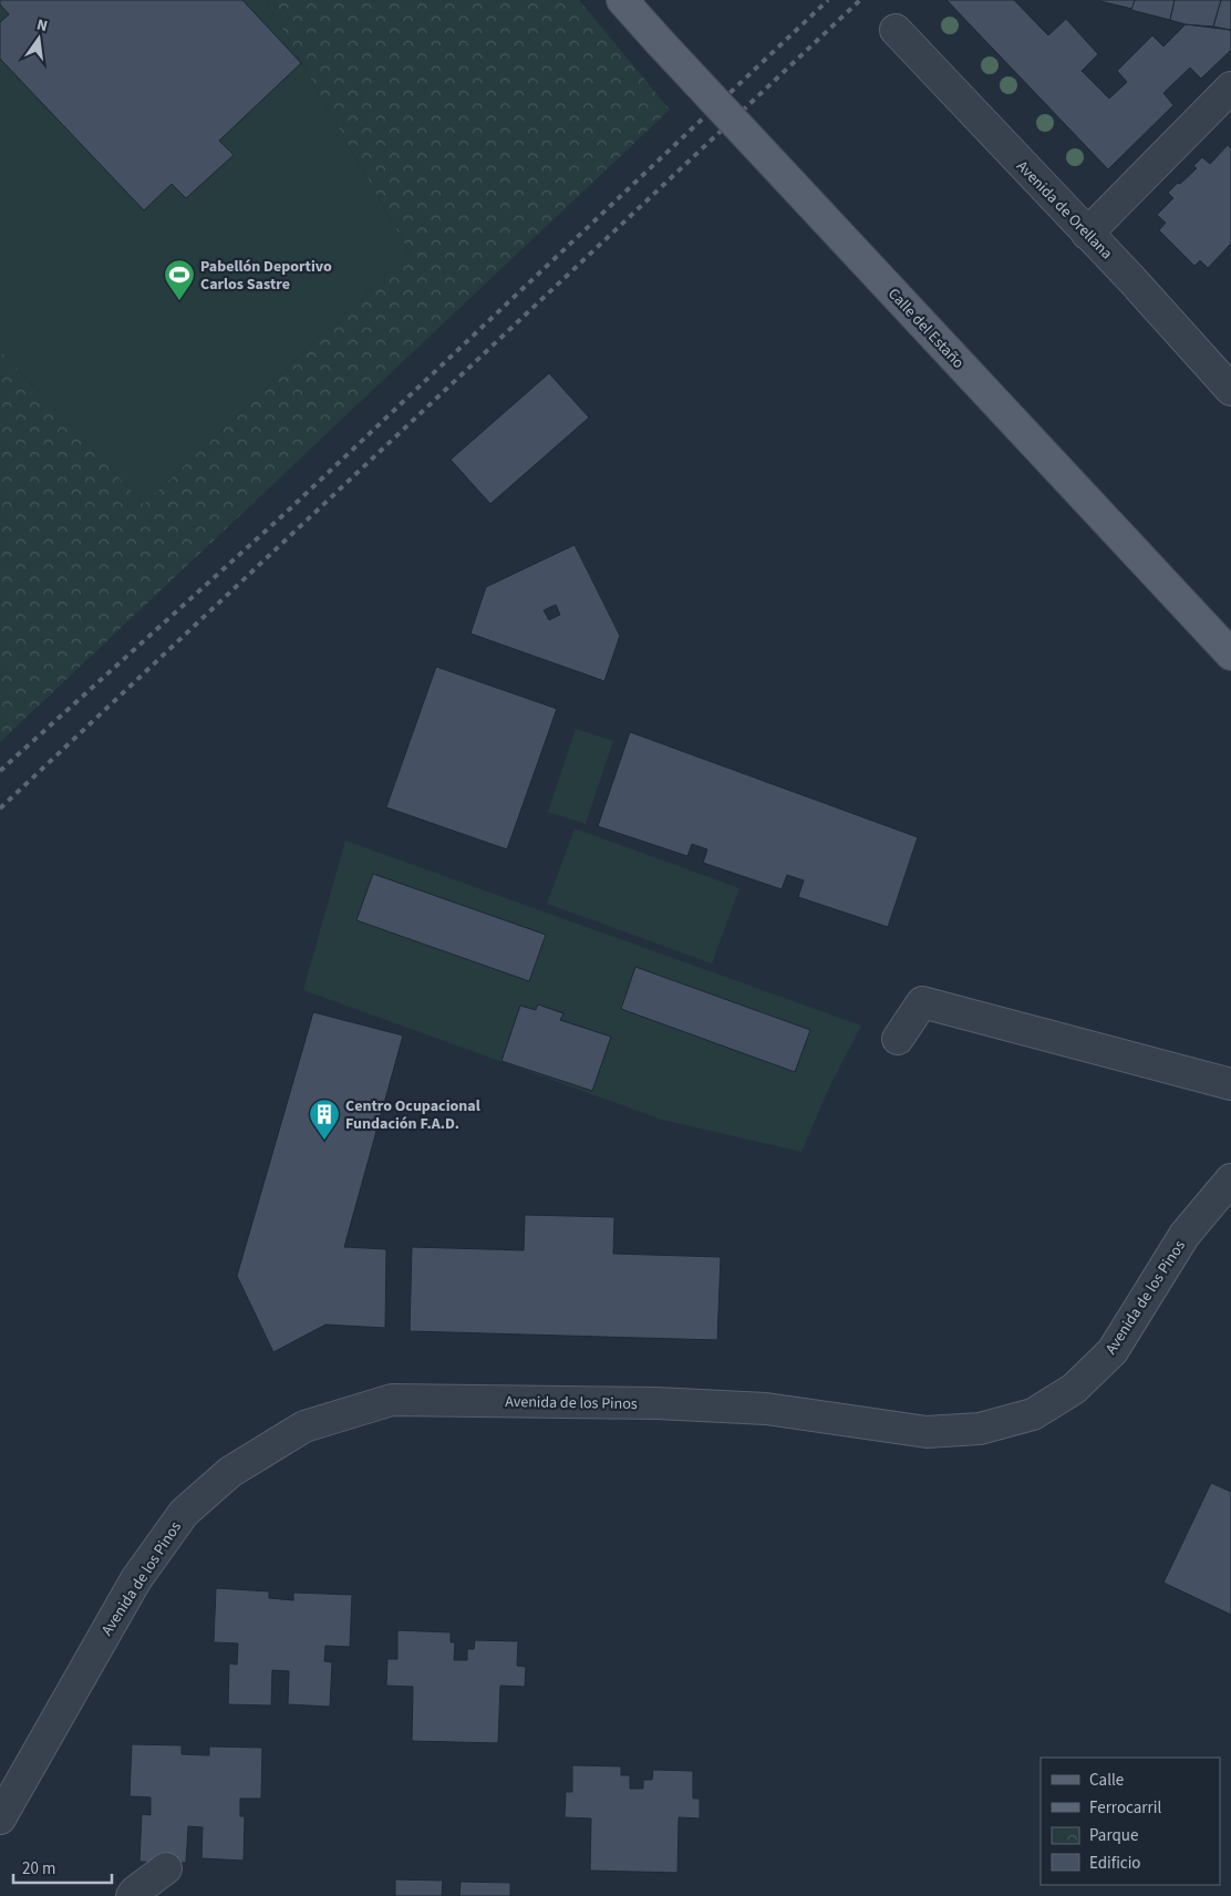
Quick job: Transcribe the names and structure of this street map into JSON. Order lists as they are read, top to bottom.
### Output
{
  "streets": {
    "main road": ["Calle del Estaño"],
    "street": ["Avenida de Orellana", "Avenida de los Pinos"]
  },
  "places": {
    "sports": ["Pabellón Deportivo Carlos Sastre"],
    "building": ["Centro Ocupacional Fundación F.A.D."]
  },
  "legend": [
    "Calle",
    "Ferrocarril",
    "Parque",
    "Edificio"
  ],
  "scale_bar": "20 m",
  "north": "top"
}
